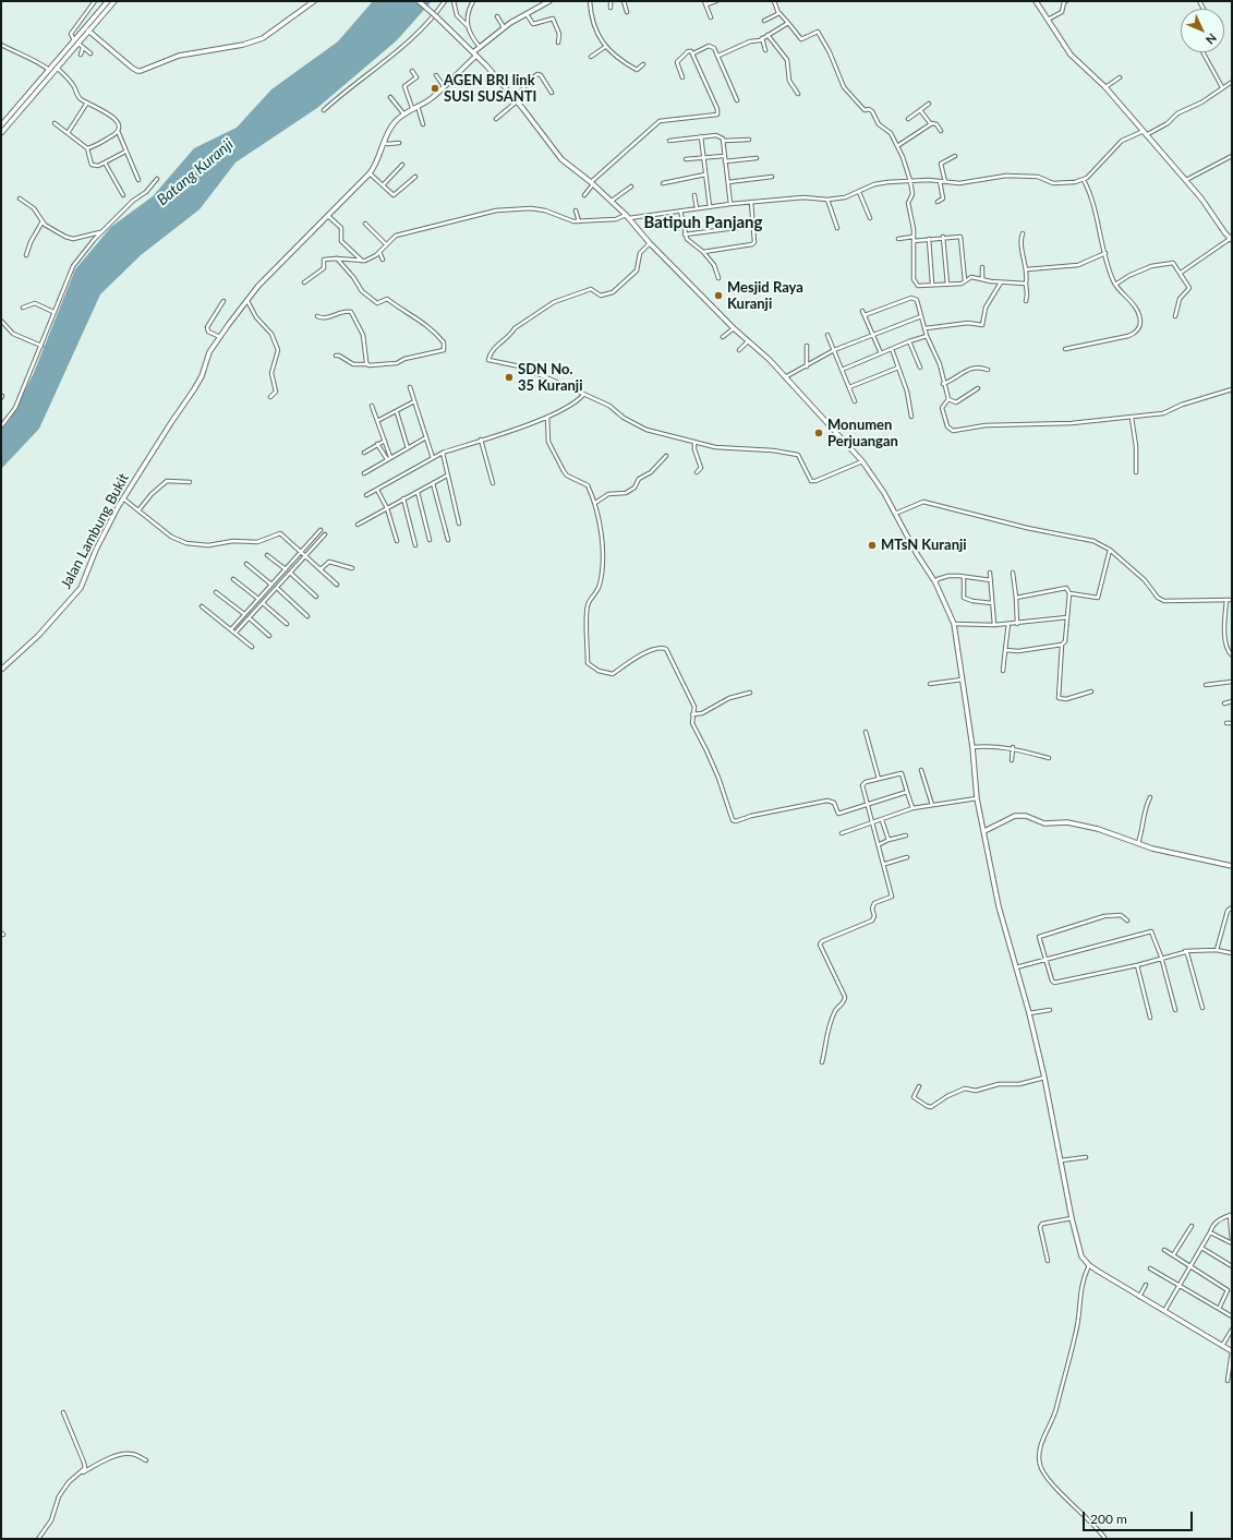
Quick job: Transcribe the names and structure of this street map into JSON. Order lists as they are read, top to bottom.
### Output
{
  "streets": {
    "street": ["Jalan Lambung Bukit"]
  },
  "districts": ["Batipuh Panjang"],
  "water": ["Batang Kuranji"],
  "places": [
    "AGEN BRI link SUSI SUSANTI",
    "Mesjid Raya Kuranji",
    "SDN No. 35 Kuranji",
    "Monumen Perjuangan",
    "MTsN Kuranji"
  ],
  "scale_bar": "200 m",
  "north": "bottom right"
}
